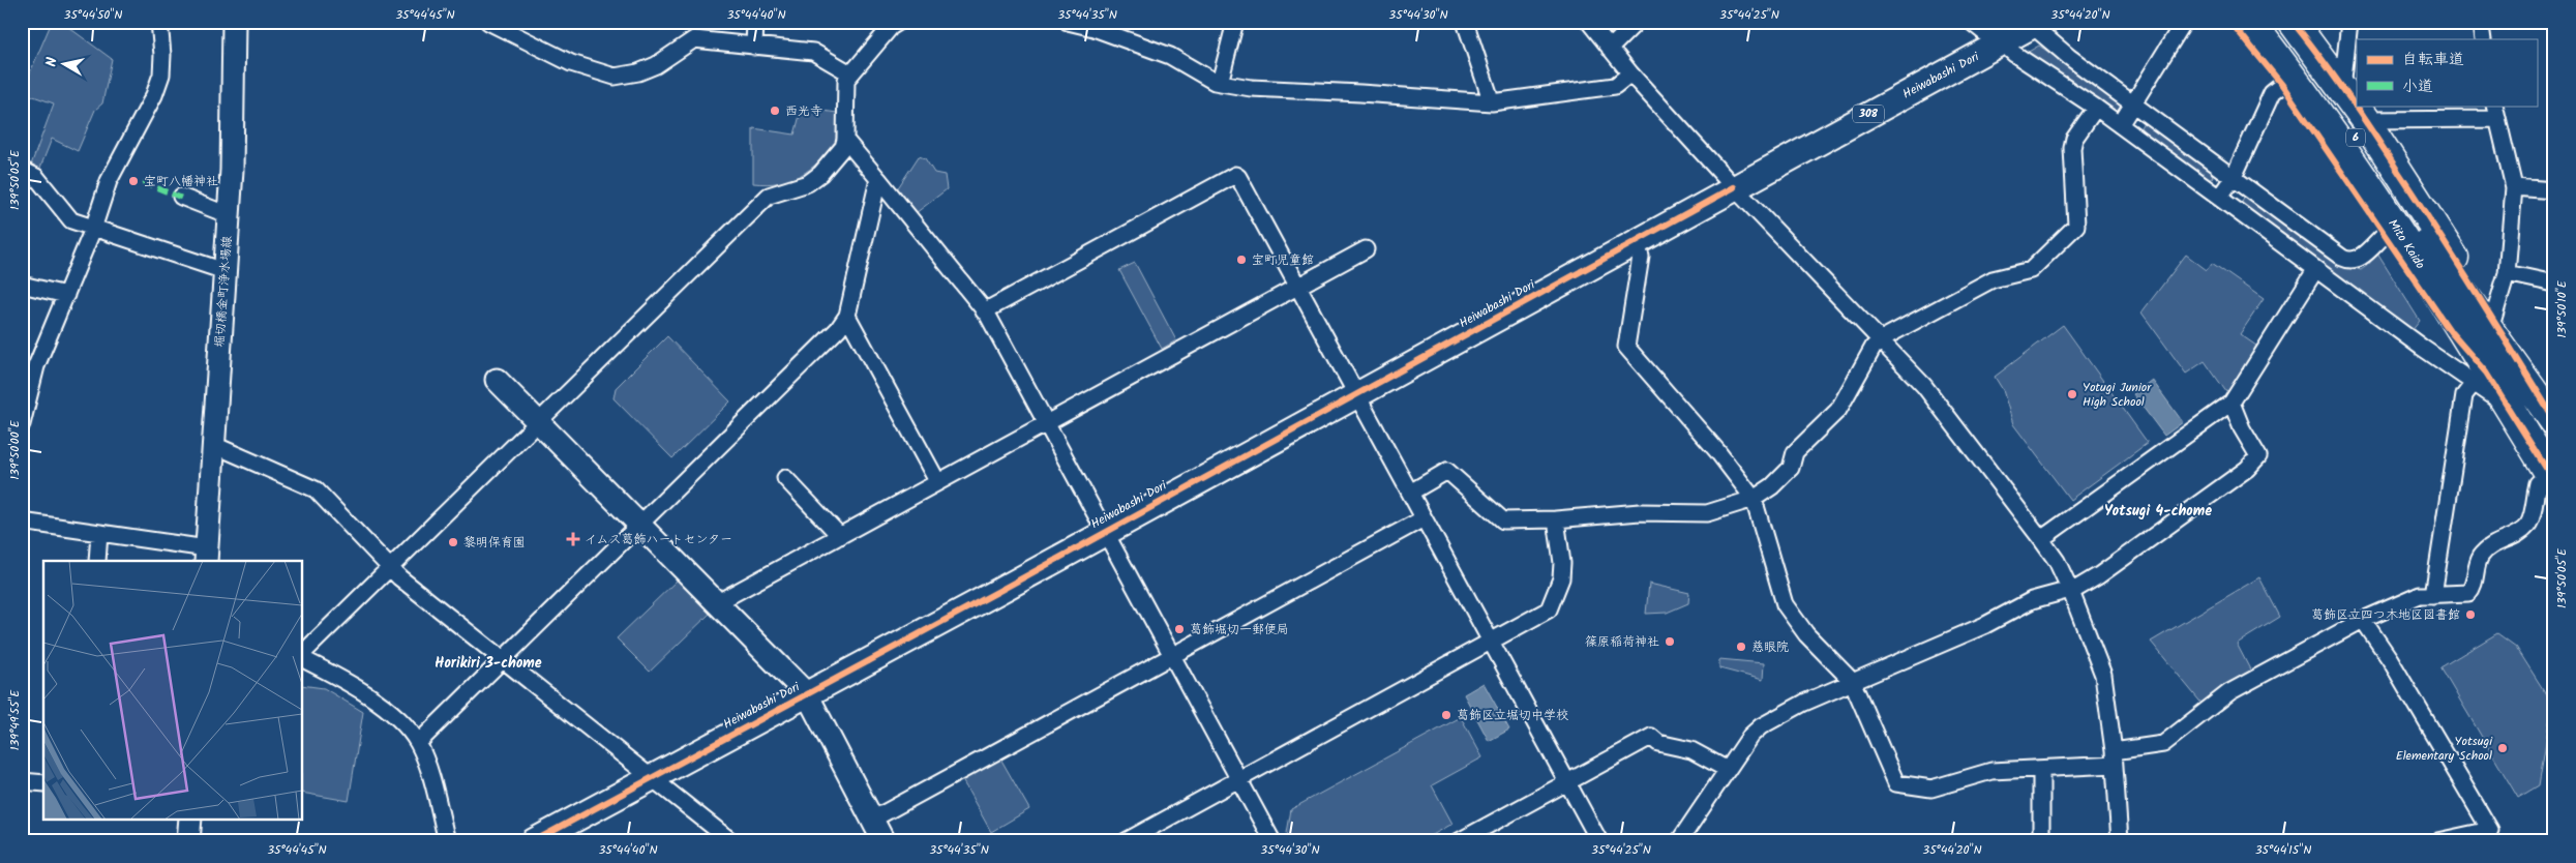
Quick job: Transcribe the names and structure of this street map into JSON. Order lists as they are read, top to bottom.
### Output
{
  "streets": {
    "highway": ["6", "Mito Kaido"],
    "main road": ["Heiwabashi Dori", "308"],
    "street": ["堀切橋金町浄水場線"]
  },
  "districts": ["Yotsugi 4-chome", "Horikiri 3-chome"],
  "places": {
    "other": [
      "西光寺",
      "宝町八幡神社",
      "宝町児童館",
      "Yotugi Junior High School",
      "黎明保育園",
      "葛飾区立四つ木地区図書館",
      "葛飾堀切一郵便局",
      "篠原稲荷神社",
      "慈眼院",
      "葛飾区立堀切中学校",
      "Yotsugi Elementary School"
    ],
    "health": ["イムス葛飾ハートセンター"]
  },
  "legend": ["自転車道", "小道"],
  "north": "left",
  "coordinates": [
    "35°44'50\"N",
    "35°44'45\"N",
    "35°44'40\"N",
    "35°44'35\"N",
    "35°44'30\"N",
    "35°44'25\"N",
    "35°44'20\"N",
    "139°50'05\"E",
    "139°50'10\"E",
    "139°50'00\"E",
    "139°49'55\"E",
    "35°44'15\"N"
  ]
}
